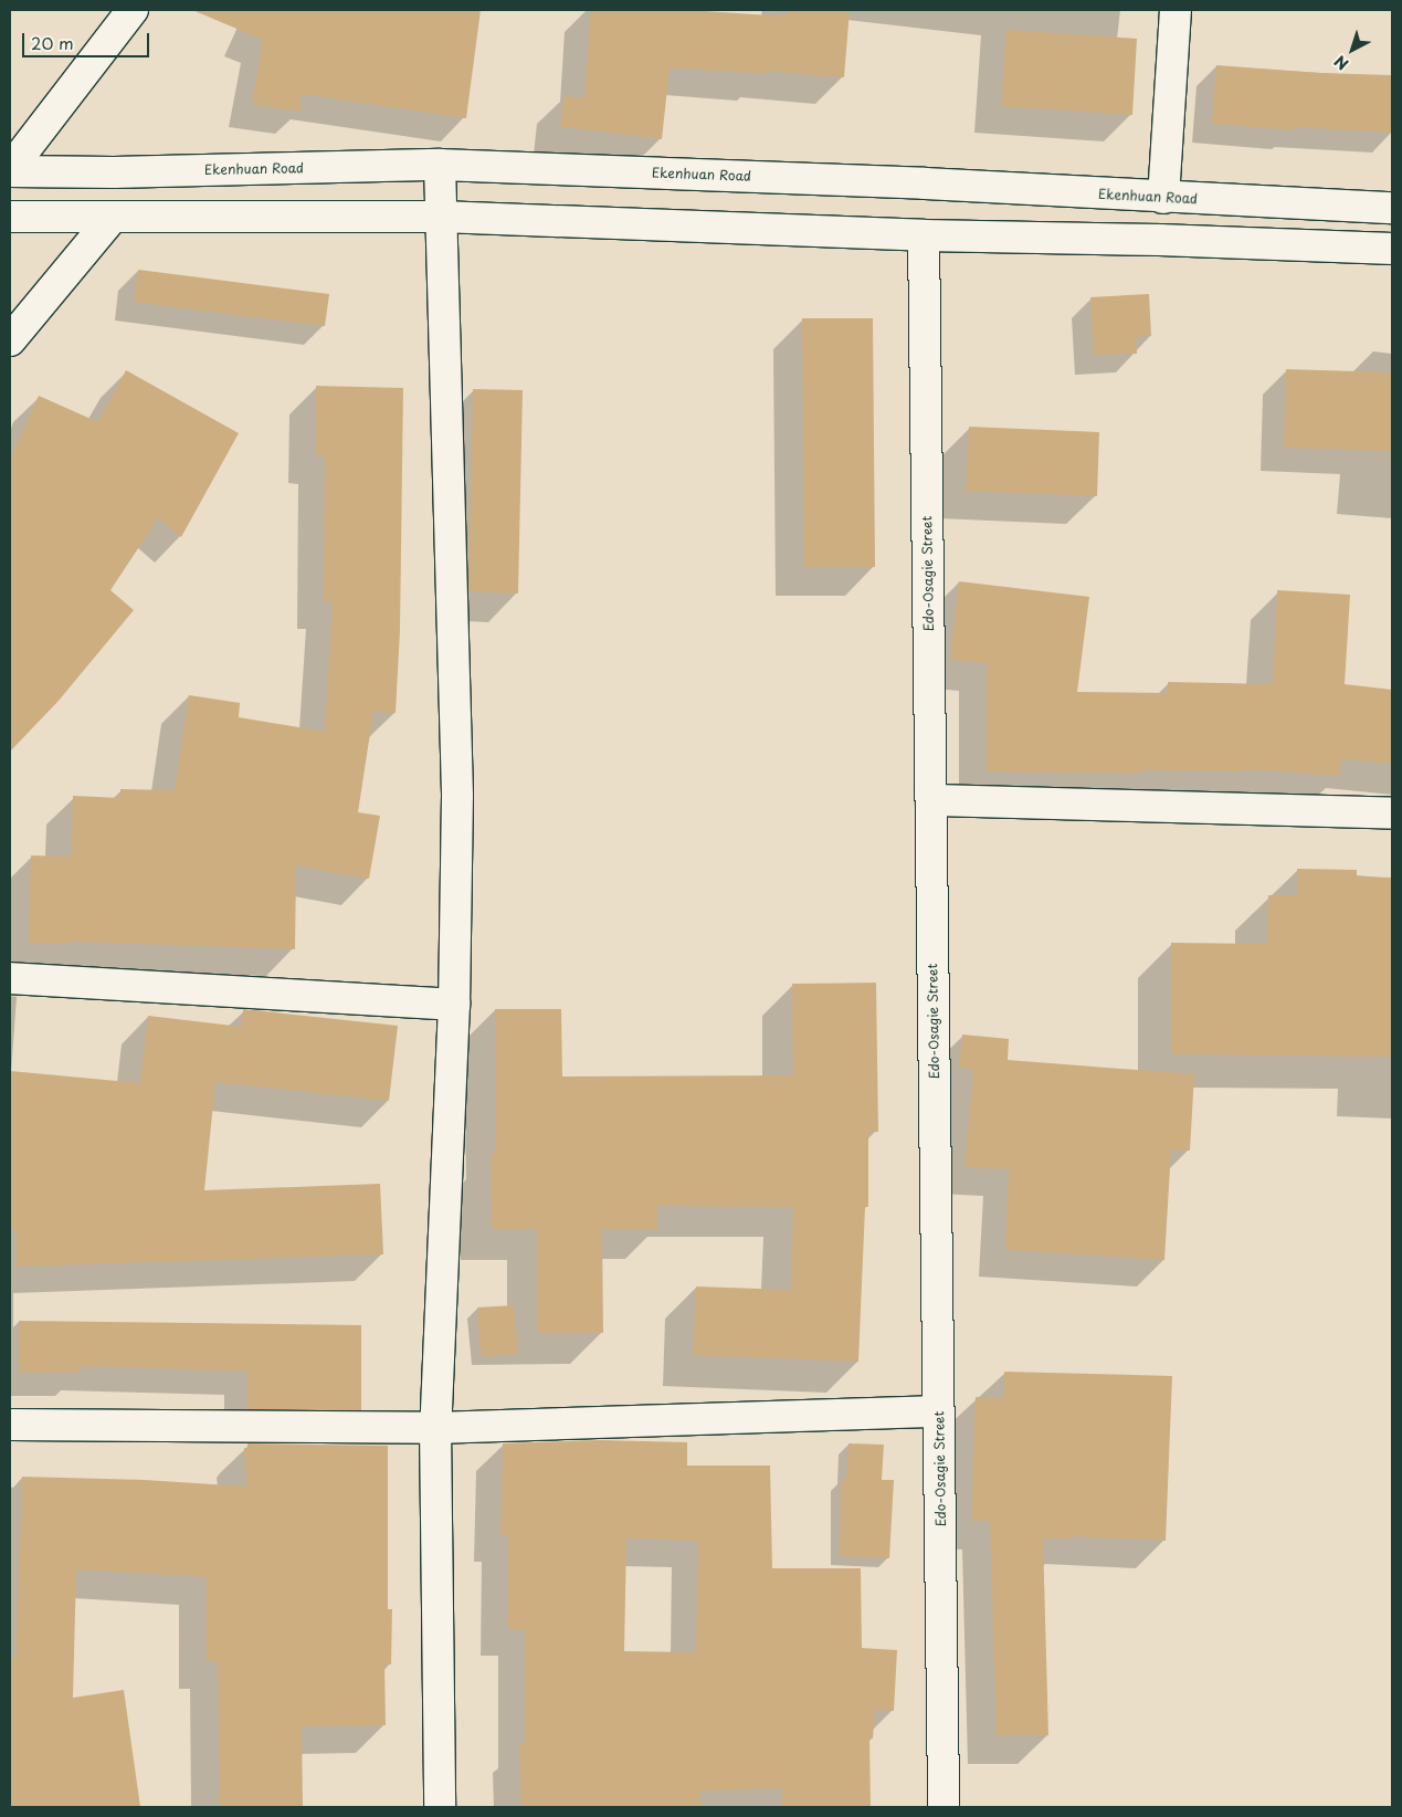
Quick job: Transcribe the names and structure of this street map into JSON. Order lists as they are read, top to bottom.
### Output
{
  "streets": {
    "street": ["Ekenhuan Road", "Edo-Osagie Street"]
  },
  "scale_bar": "20 m",
  "north": "bottom left"
}
